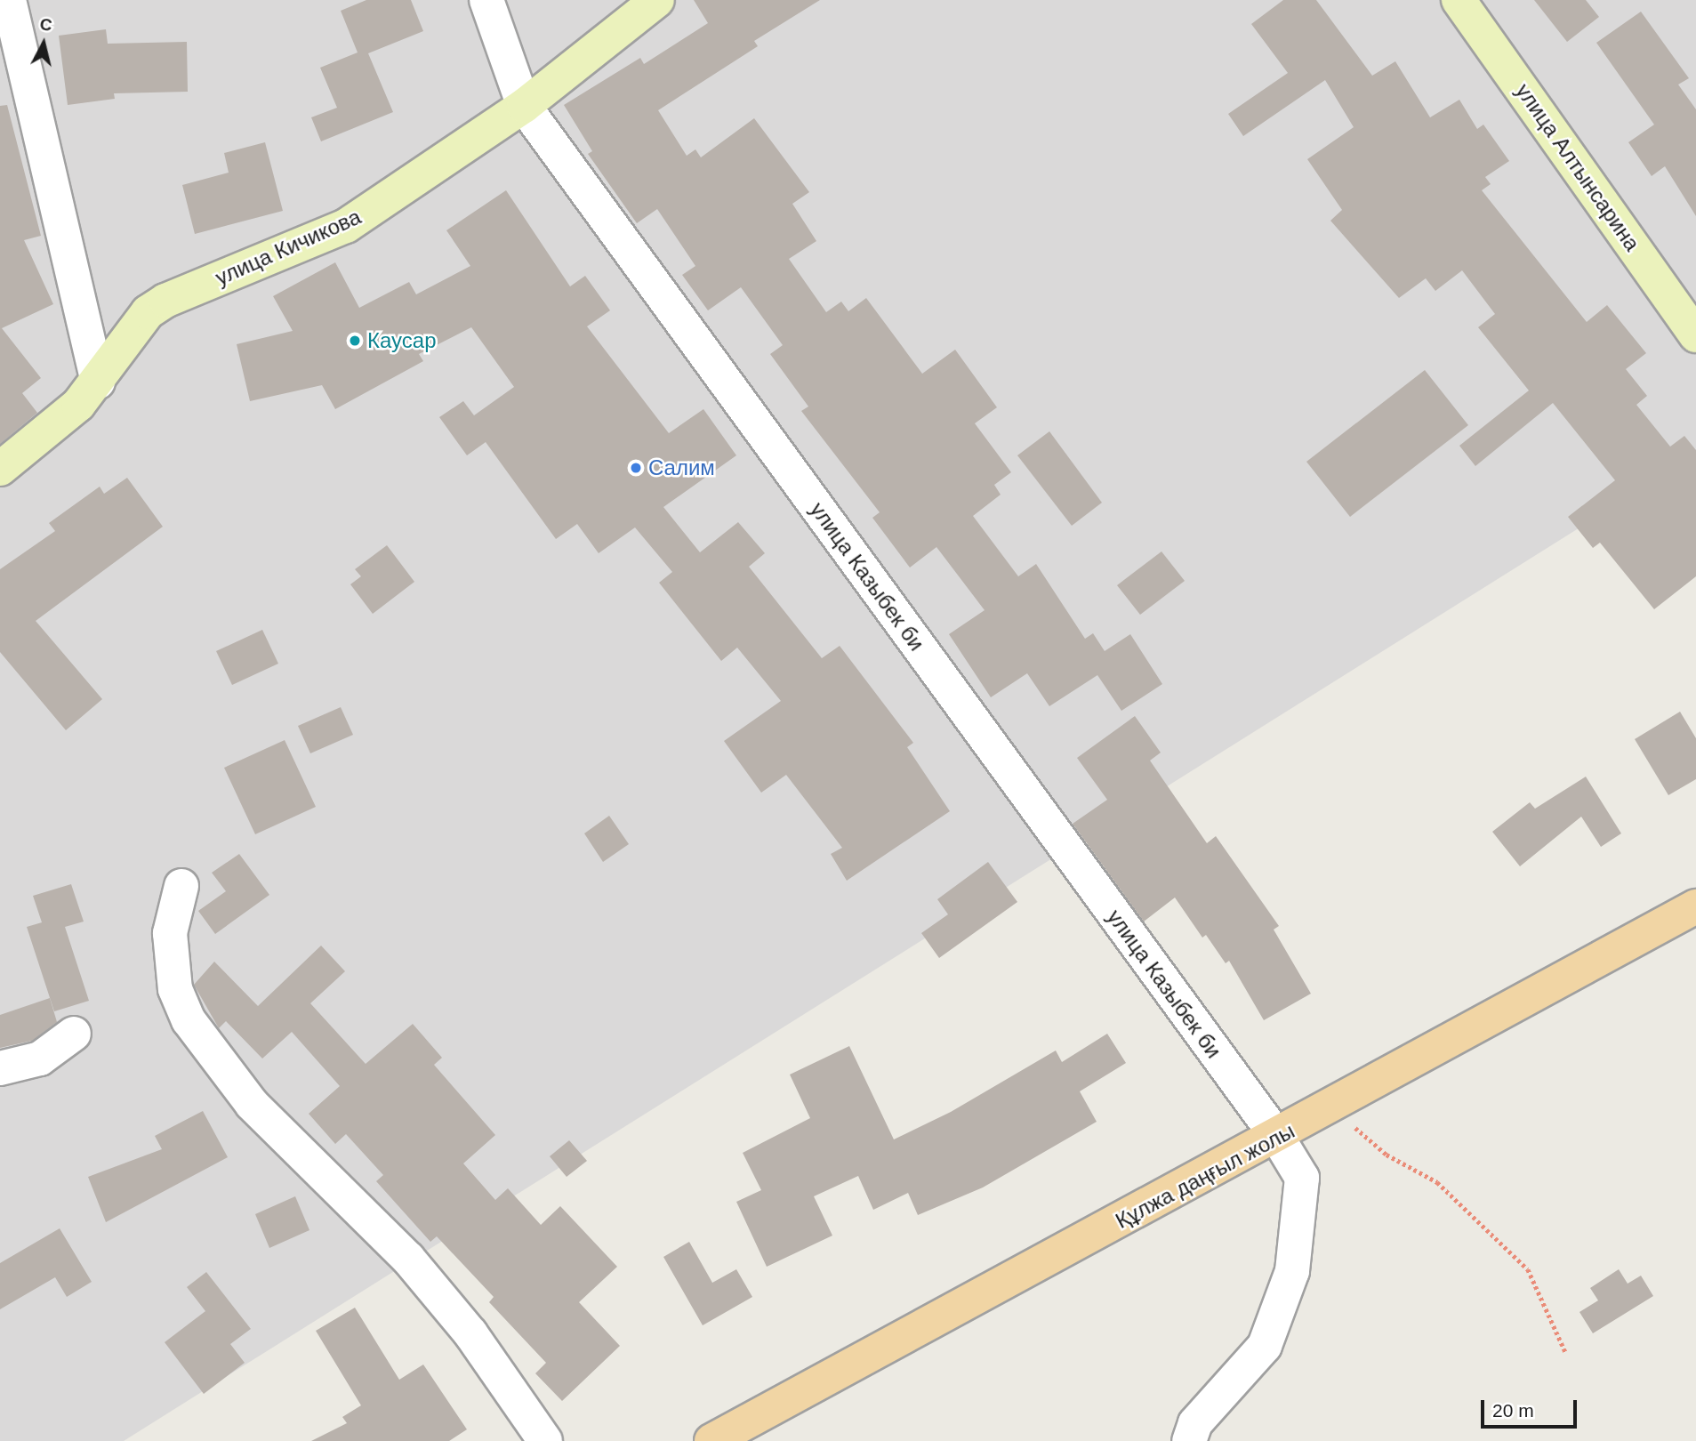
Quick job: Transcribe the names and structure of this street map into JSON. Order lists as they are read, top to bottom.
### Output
{
  "streets": {
    "main road": ["Құлжа даңғыл жолы"],
    "street": ["улица Алтынсарина", "улица Кичикова", "улица Казыбек би"]
  },
  "crossings": [
    ["улица Кичикова", "улица Казыбек би"],
    ["улица Казыбек би", "Құлжа даңғыл жолы"]
  ],
  "places": ["Каусар", "Салим"],
  "scale_bar": "20 m",
  "north": "top"
}
